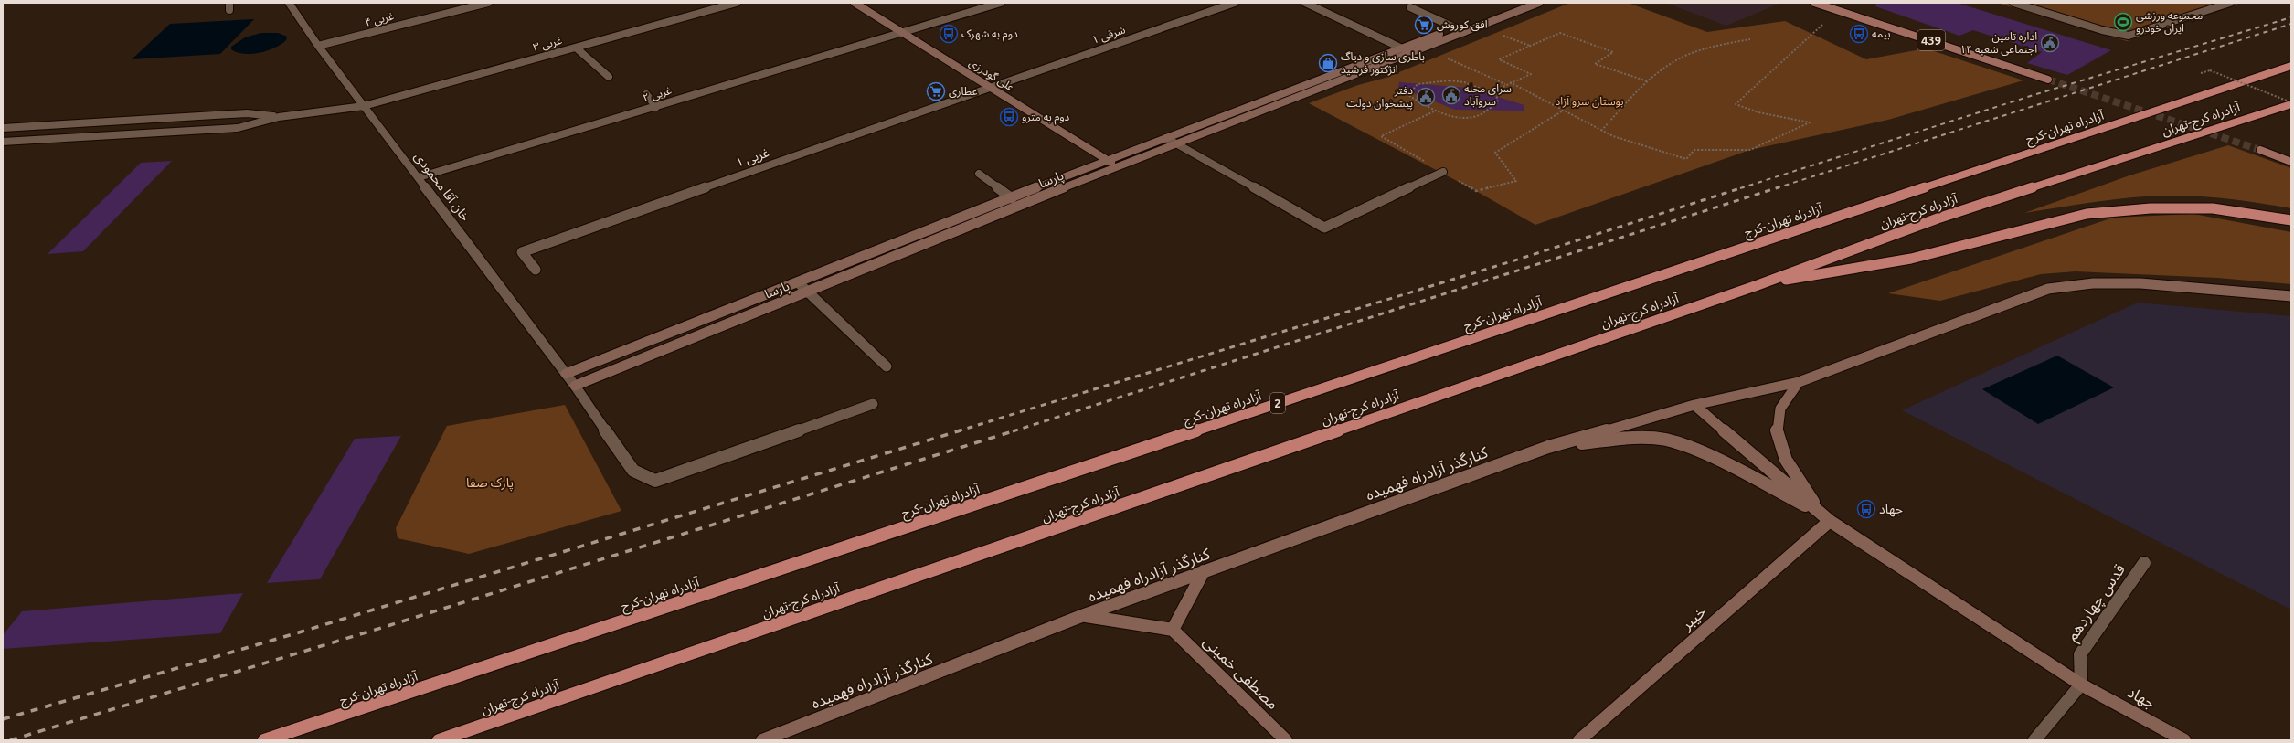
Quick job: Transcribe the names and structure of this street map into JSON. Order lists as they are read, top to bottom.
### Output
{
  "streets": {
    "highway": ["آزادراه کرج-تهران", "آزادراه تهران-کرج", "2"],
    "main road": ["439"],
    "street": [
      "۴ غربی",
      "۱ شرقی",
      "۳ غربی",
      "علی گودرزی",
      "۲ غربی",
      "۱ غربی",
      "پارسا",
      "خان آقا محمودی",
      "کنارگذر آزادراه فهمیده",
      "قدس چهاردهم",
      "خیبر",
      "مصطفی خمینی",
      "جهاد"
    ]
  },
  "crossings": [
    ["۴ غربی", "خان آقا محمودی"],
    ["۱ شرقی", "علی گودرزی"],
    ["۱ شرقی", "۱ غربی"],
    ["۳ غربی", "خان آقا محمودی"],
    ["علی گودرزی", "۲ غربی"],
    ["علی گودرزی", "۱ غربی"],
    ["علی گودرزی", "پارسا"],
    ["۲ غربی", "خان آقا محمودی"],
    ["پارسا", "خان آقا محمودی"],
    ["قدس چهاردهم", "جهاد"],
    ["خیبر", "جهاد"]
  ],
  "parks": ["بوستان سرو آزاد", "پارک صفا"],
  "places": {
    "sports": ["مجموعه ورزشی ایران خودرو"],
    "supermarket": ["افق کوروش", "عطاری"],
    "bus stop": [
      "دوم به شهرک",
      "بیمه",
      "دوم به مترو",
      "جهاد"
    ],
    "public building": ["اداره تامین اجتماعی شعبه ۱۴", "سرای محله سروآباد", "دفتر پیشخوان دولت"],
    "shop": ["باطری سازی و دیاگ انژکتور فرشید"]
  }
}
